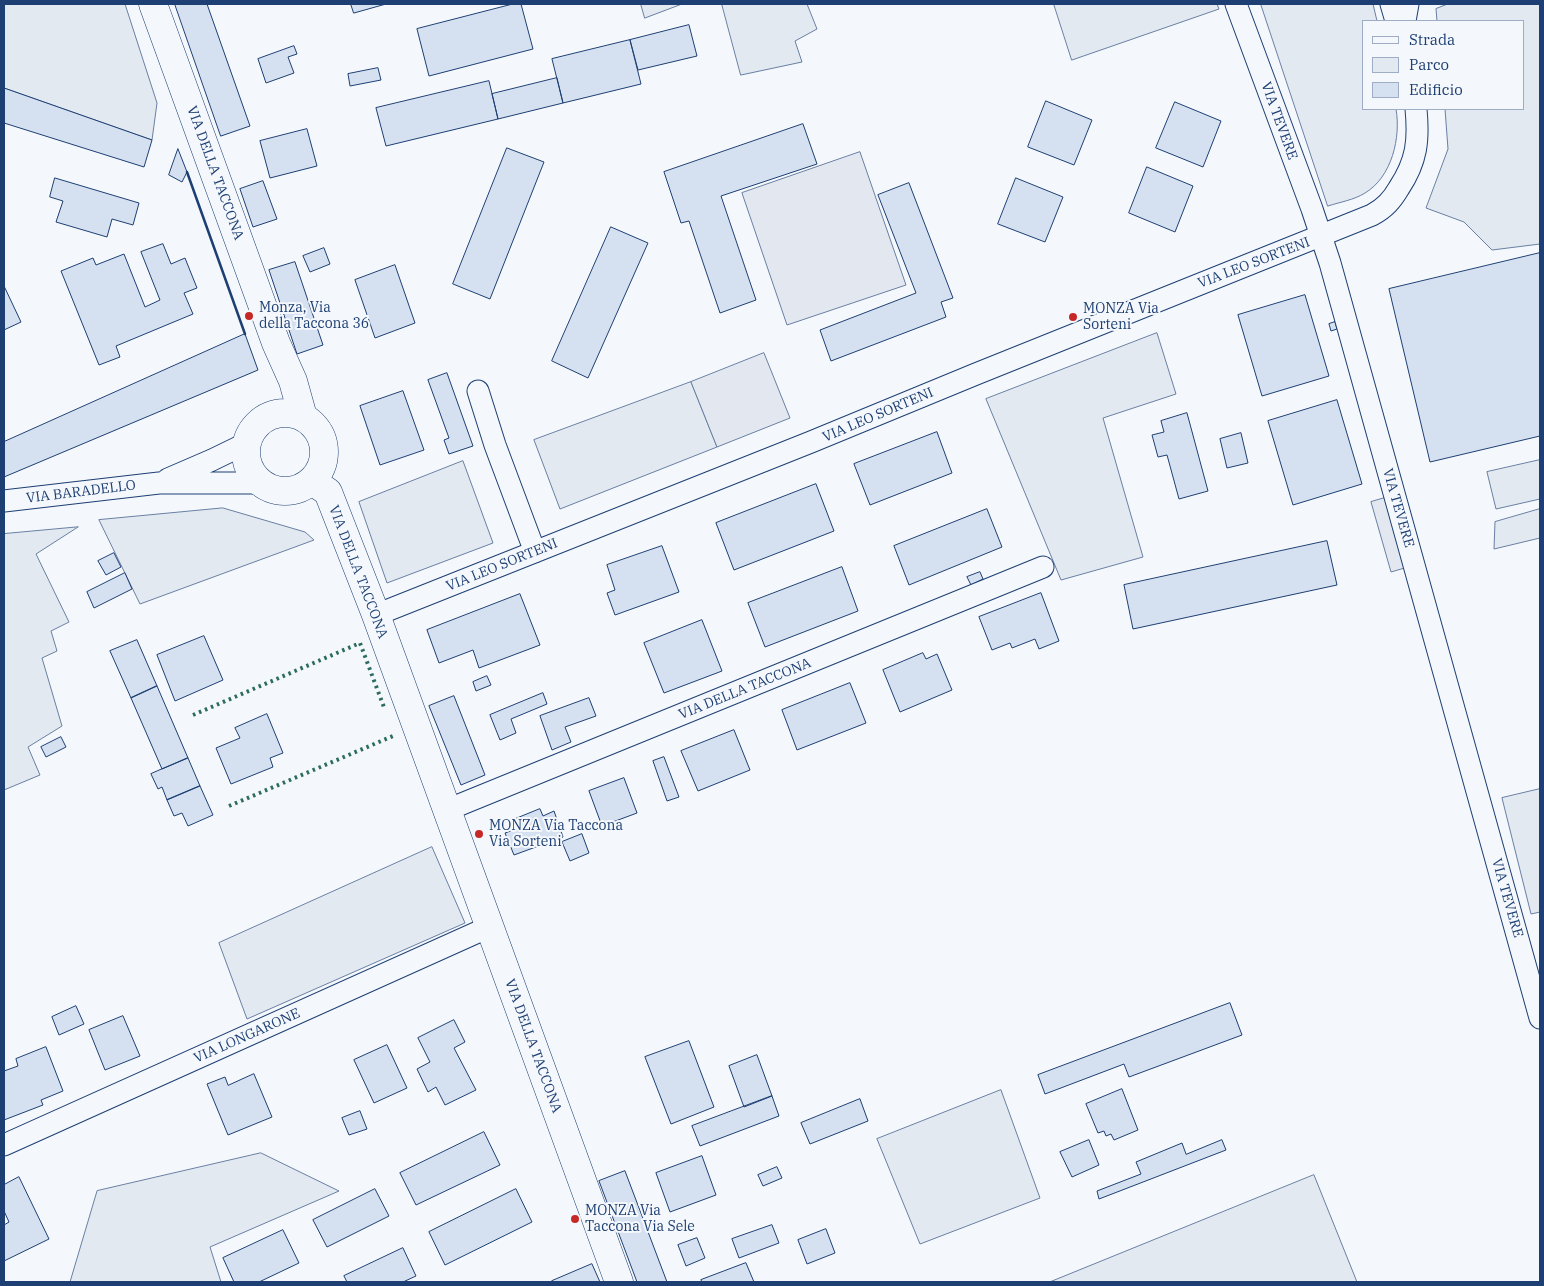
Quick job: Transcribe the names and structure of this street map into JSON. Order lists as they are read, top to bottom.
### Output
{
  "streets": {
    "main road": ["VIA DELLA TACCONA"],
    "street": [
      "VIA TEVERE",
      "VIA LEO SORTENI",
      "VIA BARADELLO",
      "VIA LONGARONE"
    ]
  },
  "crossings": [
    ["VIA TEVERE", "VIA LEO SORTENI"],
    ["VIA DELLA TACCONA", "VIA LEO SORTENI"],
    ["VIA DELLA TACCONA", "VIA BARADELLO"],
    ["VIA DELLA TACCONA", "VIA LONGARONE"]
  ],
  "places": [
    "Monza, Via della Taccona 36",
    "MONZA Via Sorteni",
    "MONZA Via Taccona Via Sorteni",
    "MONZA Via Taccona Via Sele"
  ],
  "legend": ["Strada", "Parco", "Edificio"]
}
